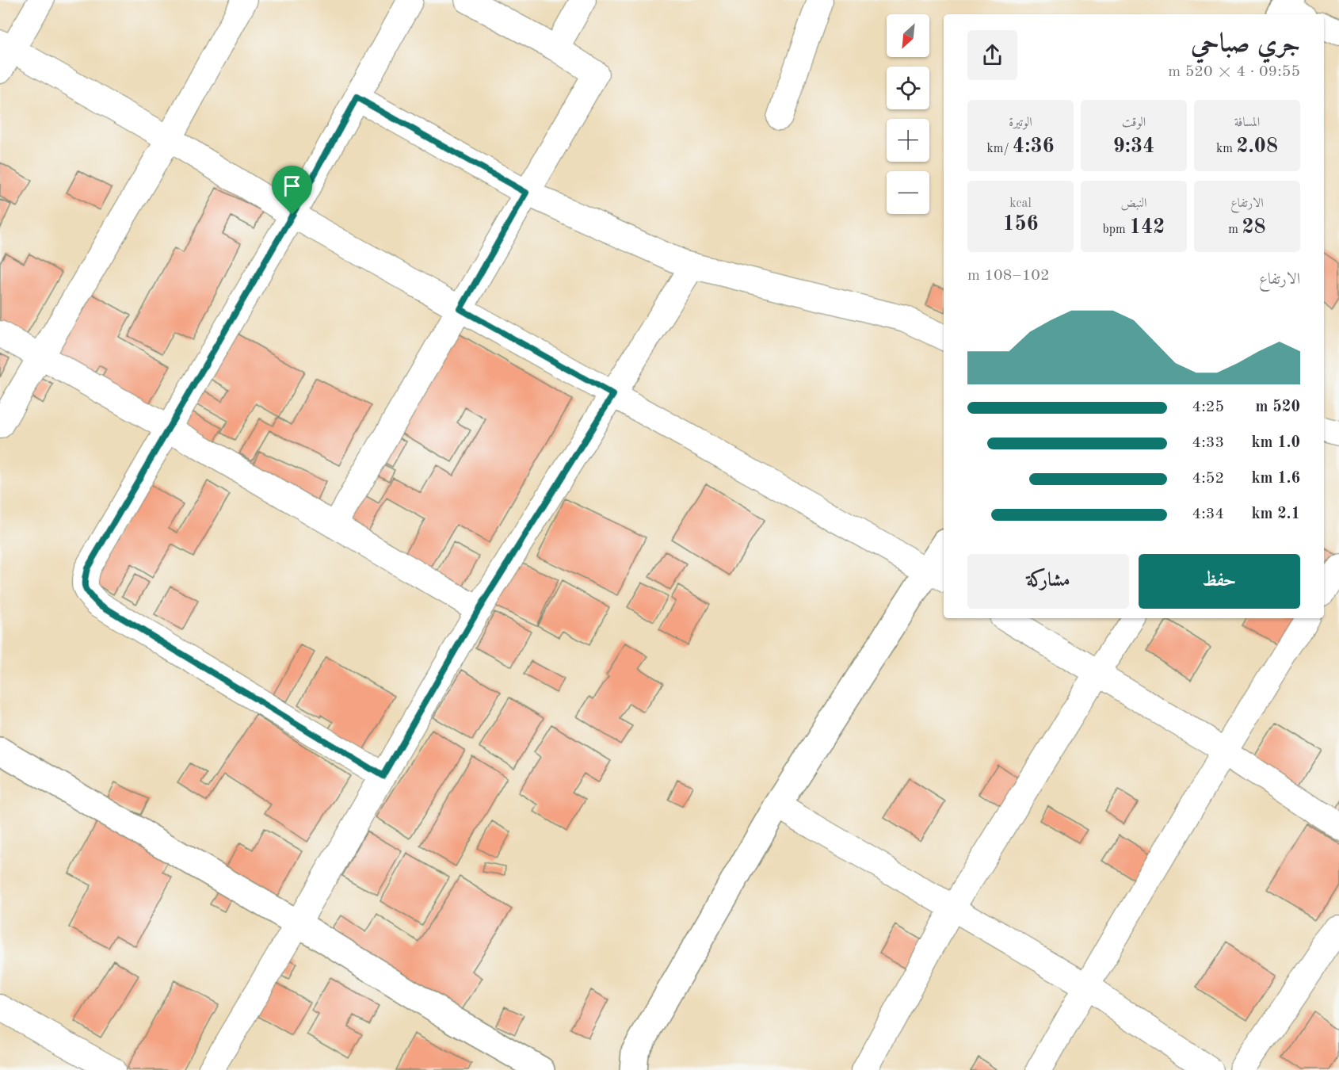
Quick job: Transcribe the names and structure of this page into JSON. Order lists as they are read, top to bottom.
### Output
{
  "north": "bottom left",
  "page": {
    "map_buttons": ["+", "−"],
    "heading": ["جري صباحي", "09:55 · 4 × 520 m"],
    "stats": [
      ["المسافة", "2.08 km"],
      ["الوقت", "9:34"],
      ["الوتيرة", "4:36 /km"],
      ["الارتفاع", "28 m"],
      ["النبض", "142 bpm"],
      ["kcal", "156"]
    ],
    "chart": ["الارتفاع", "102–108 m"],
    "list": [
      {
        "name": "520 m",
        "note": "4:25"
      },
      {
        "name": "1.0 km",
        "note": "4:33"
      },
      {
        "name": "1.6 km",
        "note": "4:52"
      },
      {
        "name": "2.1 km",
        "note": "4:34"
      }
    ],
    "buttons": ["حفظ", "مشاركة"]
  }
}
